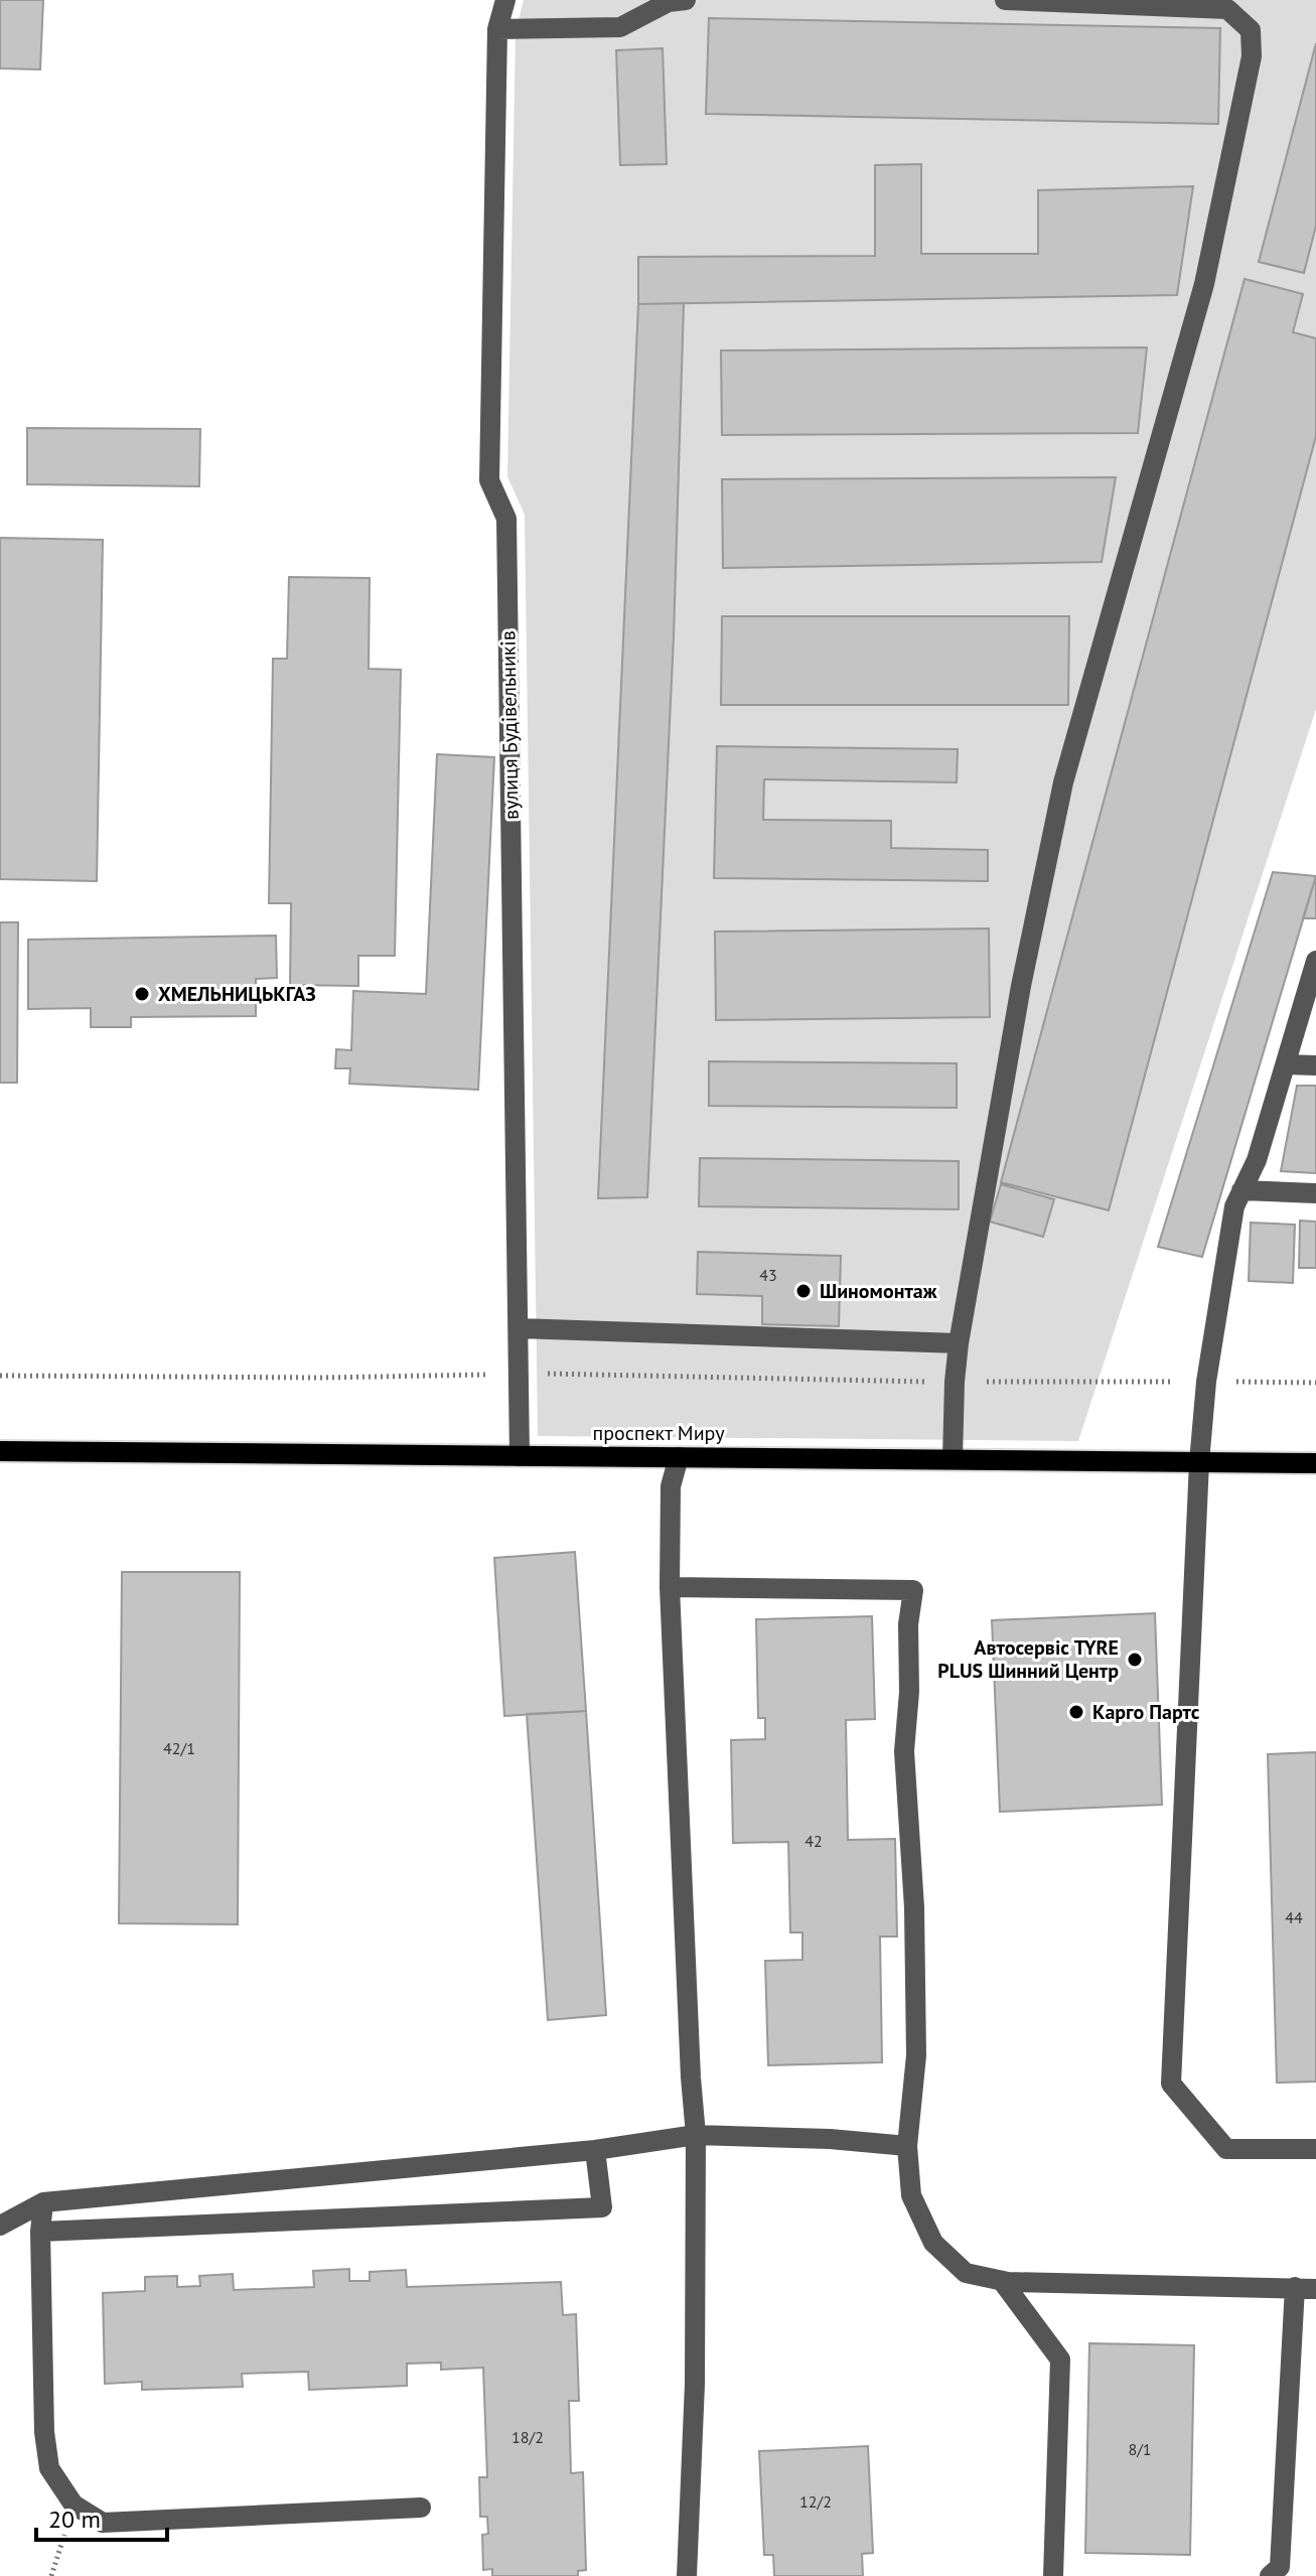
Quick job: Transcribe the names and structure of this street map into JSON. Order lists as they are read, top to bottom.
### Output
{
  "streets": {
    "main road": ["проспект Миру"],
    "street": ["вулиця Будівельників"]
  },
  "crossings": [
    ["вулиця Будівельників", "проспект Миру"]
  ],
  "places": [
    "ХМЕЛЬНИЦЬКГАЗ",
    "Шиномонтаж",
    "Автосервіс TYRE PLUS Шинний Центр",
    "Карго Партс"
  ],
  "house_numbers": [
    "43",
    "42/1",
    "42",
    "44",
    "18/2",
    "8/1",
    "12/2"
  ],
  "scale_bar": "20 m"
}
